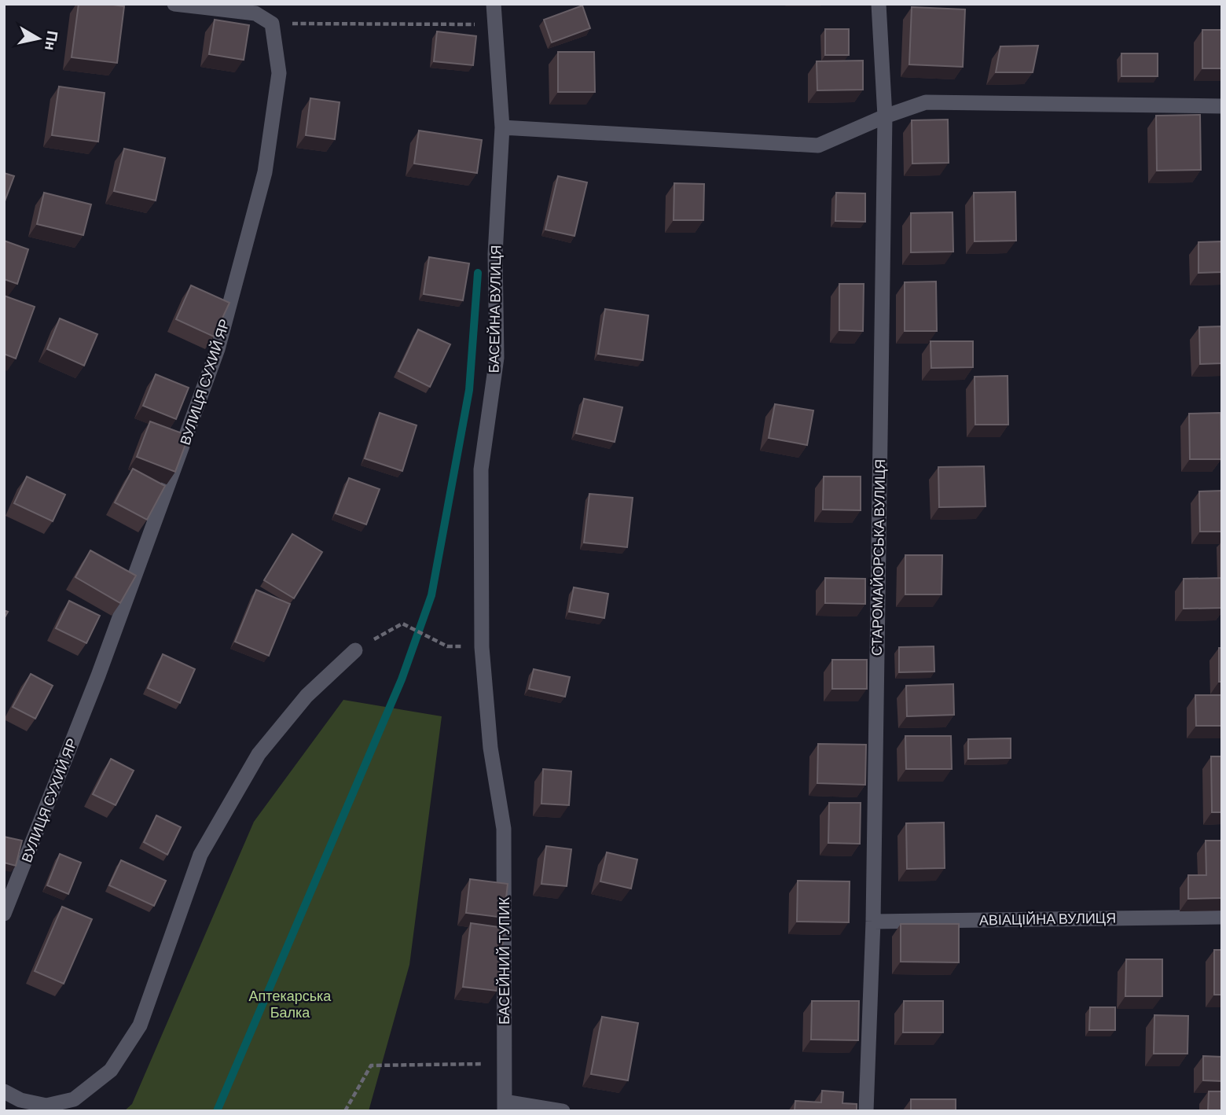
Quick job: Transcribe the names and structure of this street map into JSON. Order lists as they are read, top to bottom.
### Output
{
  "streets": {
    "street": [
      "БАСЕЙНА ВУЛИЦЯ",
      "ВУЛИЦЯ СУХИЙ ЯР",
      "СТАРОМАЙОРСЬКА ВУЛИЦЯ",
      "АВІАЦІЙНА ВУЛИЦЯ",
      "БАСЕЙНИЙ ТУПИК"
    ]
  },
  "crossings": [
    ["БАСЕЙНА ВУЛИЦЯ", "БАСЕЙНИЙ ТУПИК"],
    ["СТАРОМАЙОРСЬКА ВУЛИЦЯ", "АВІАЦІЙНА ВУЛИЦЯ"]
  ],
  "parks": ["Аптекарська Балка"],
  "north": "right"
}
